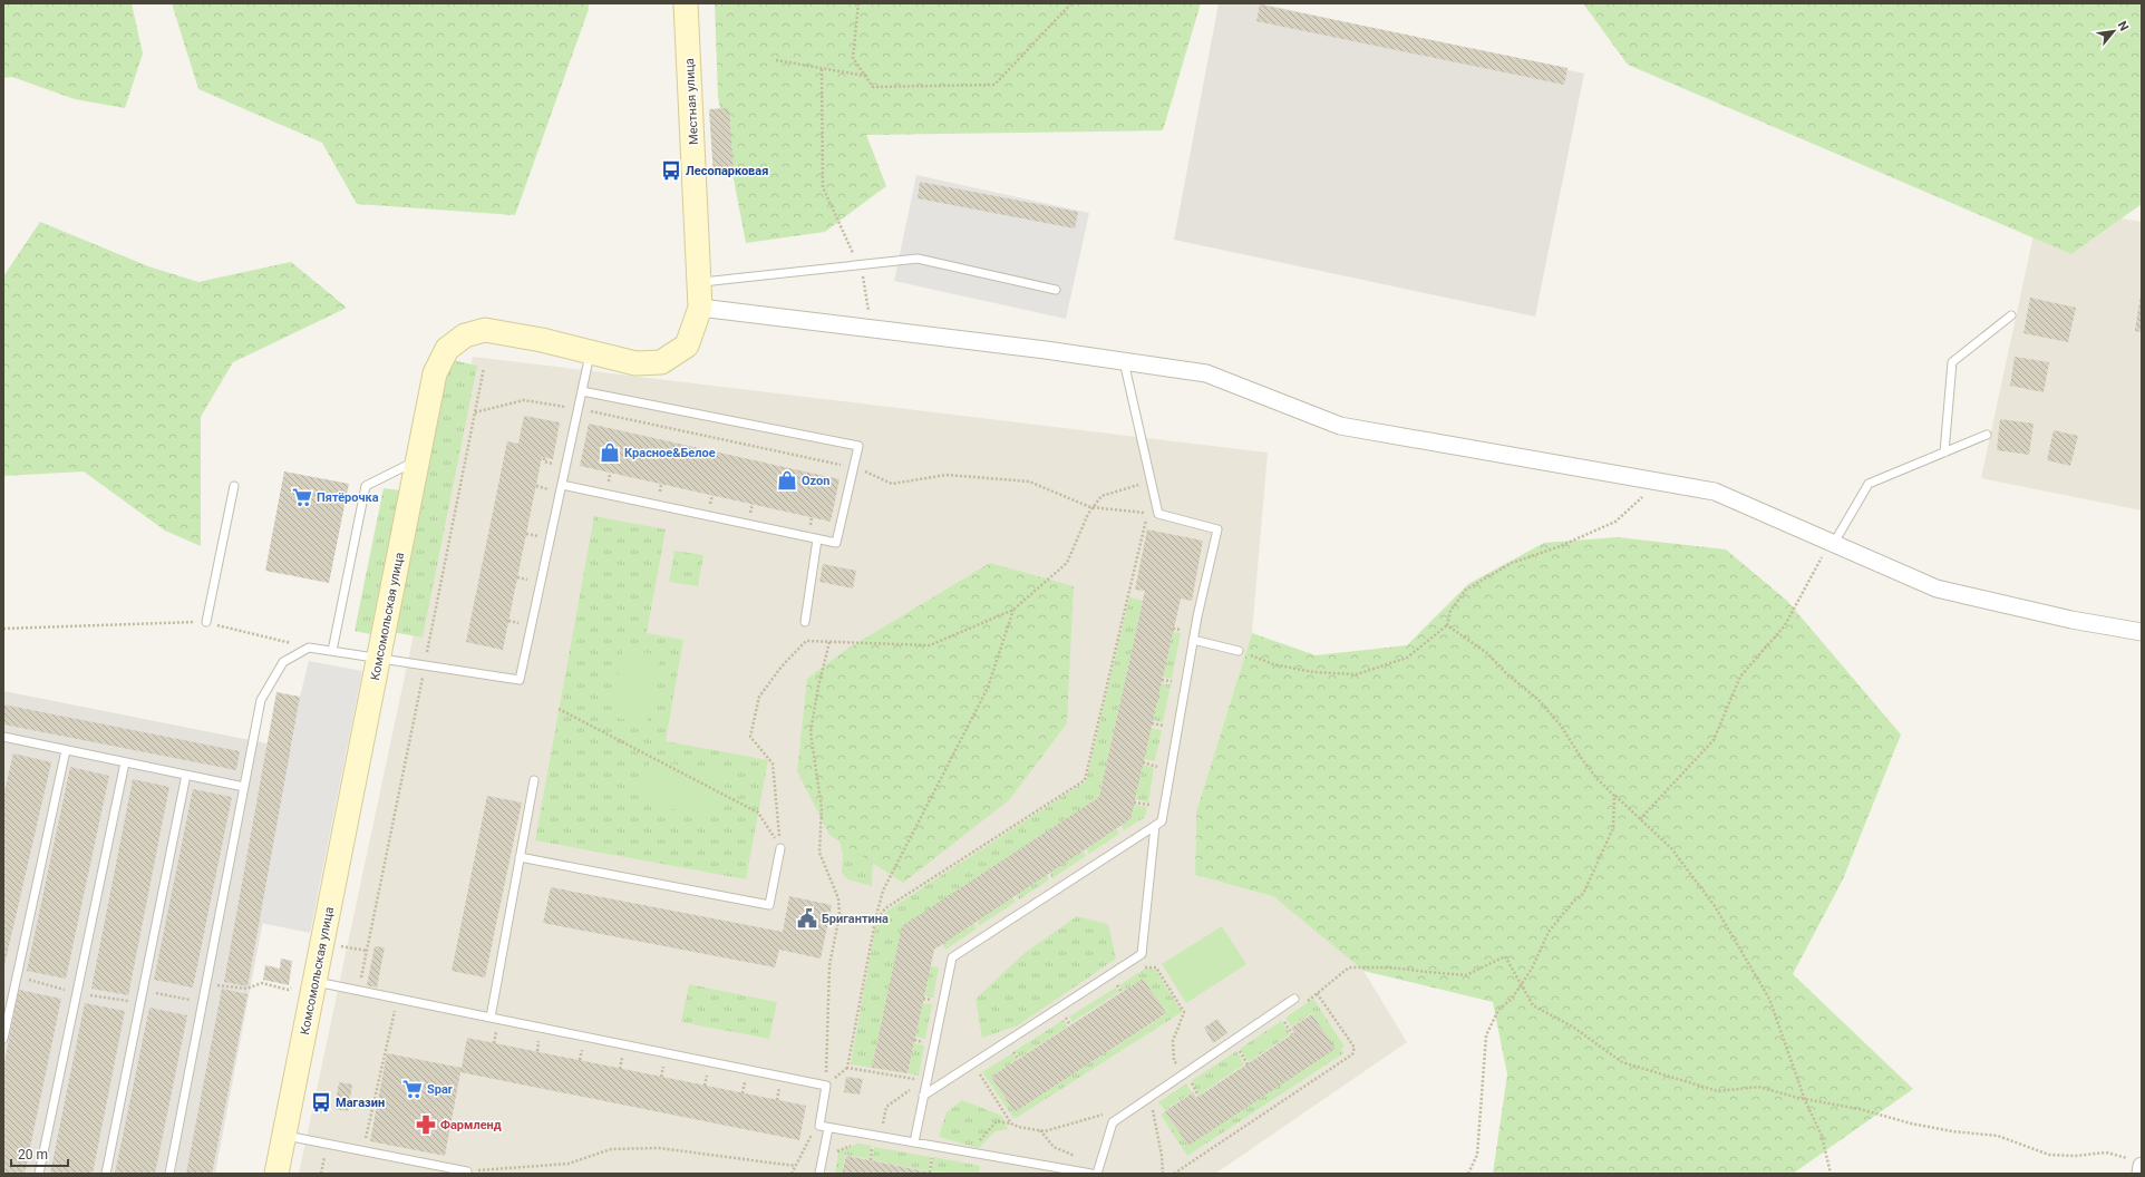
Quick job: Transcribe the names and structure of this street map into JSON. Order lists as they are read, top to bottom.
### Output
{
  "streets": {
    "main road": ["Местная улица", "Комсомольская улица"]
  },
  "crossings": [
    ["Местная улица", "Комсомольская улица"]
  ],
  "places": {
    "bus stop": ["Лесопарковая", "Магазин"],
    "shop": ["Красное&Белое", "Ozon"],
    "supermarket": ["Пятёрочка", "Spar"],
    "public building": ["Бригантина"],
    "pharmacy": ["Фармленд"]
  },
  "scale_bar": "20 m",
  "north": "top right"
}
